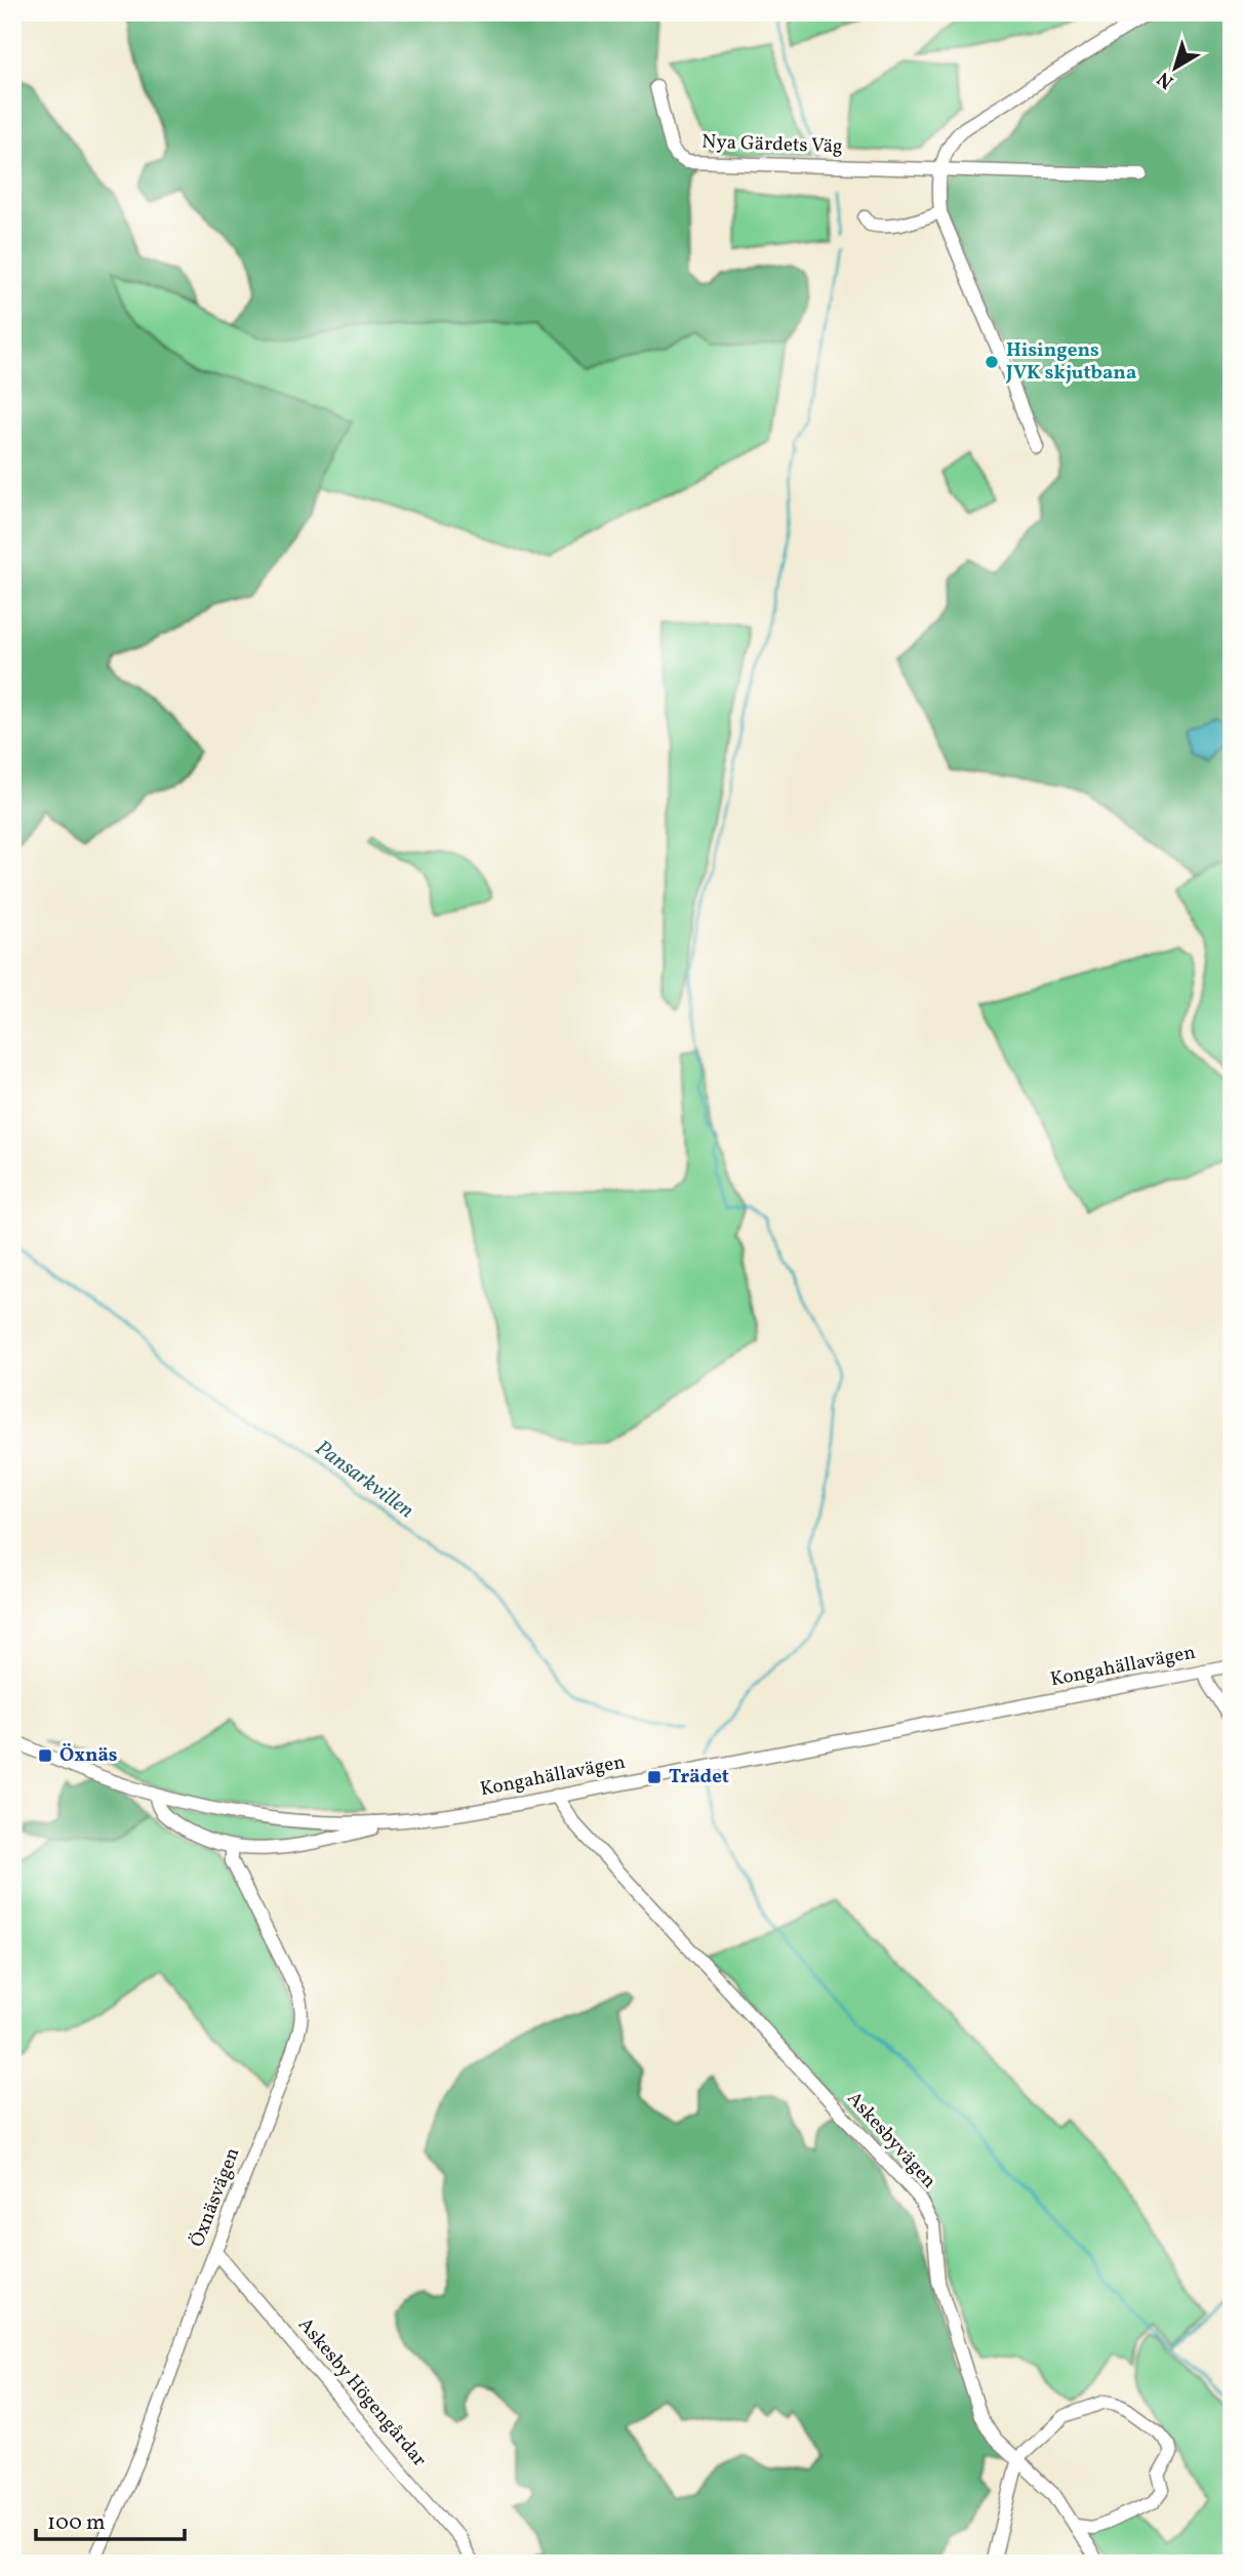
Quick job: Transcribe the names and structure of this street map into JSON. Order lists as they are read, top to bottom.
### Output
{
  "streets": {
    "street": [
      "Nya Gärdets Väg",
      "Kongahällavägen",
      "Askesbyvägen",
      "Öxnäsvägen",
      "Askesby Högengårdar"
    ]
  },
  "crossings": [
    ["Kongahällavägen", "Askesbyvägen"],
    ["Öxnäsvägen", "Askesby Högengårdar"]
  ],
  "water": ["Pansarkvillen"],
  "places": {
    "other": ["Hisingens JVK skjutbana"],
    "transit": ["Öxnäs", "Trädet"]
  },
  "scale_bar": "100 m",
  "north": "bottom left"
}
